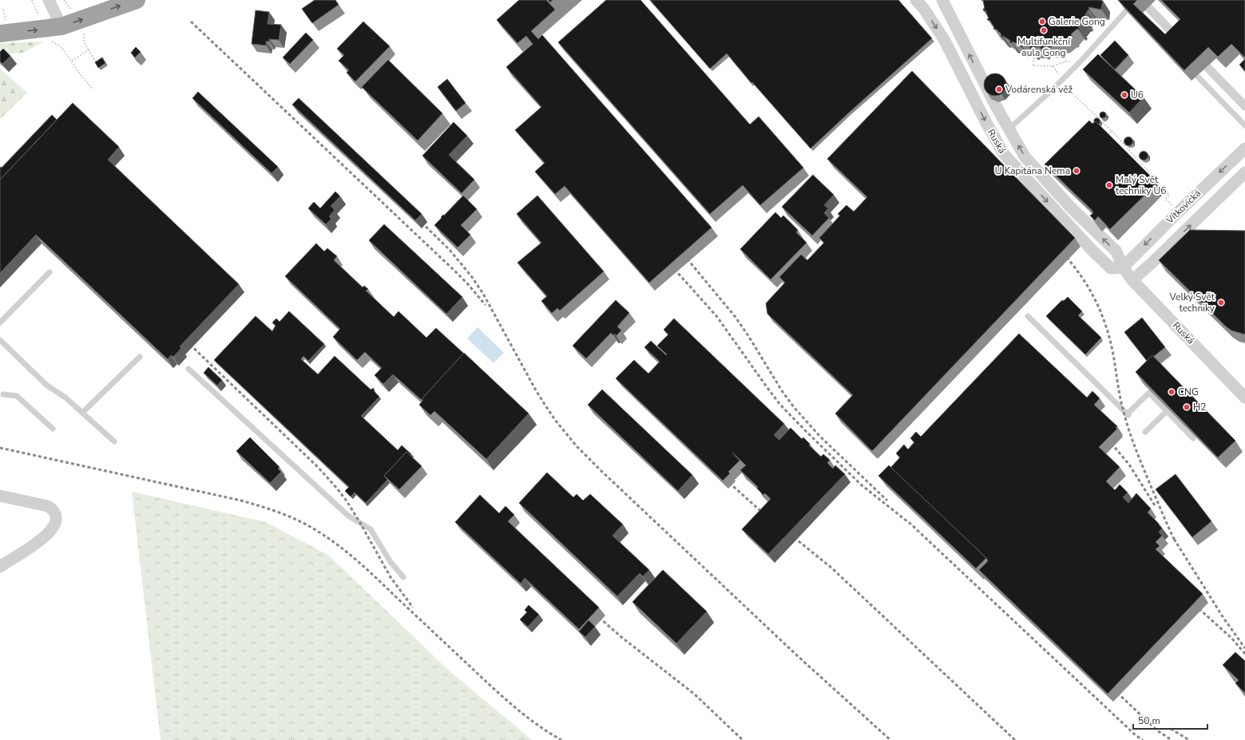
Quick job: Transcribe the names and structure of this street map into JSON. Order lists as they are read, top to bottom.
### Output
{
  "streets": {
    "street": ["Ruská", "Vítkovická"]
  },
  "crossings": [
    ["Ruská", "Vítkovická"]
  ],
  "places": [
    "Galerie Gong",
    "Multifunkční aula Gong",
    "Vodárenská věž",
    "U6",
    "U Kapitána Nema",
    "Malý Svět techniky U6",
    "Velký Svět techniky",
    "CNG",
    "H2"
  ],
  "scale_bar": "50 m"
}
